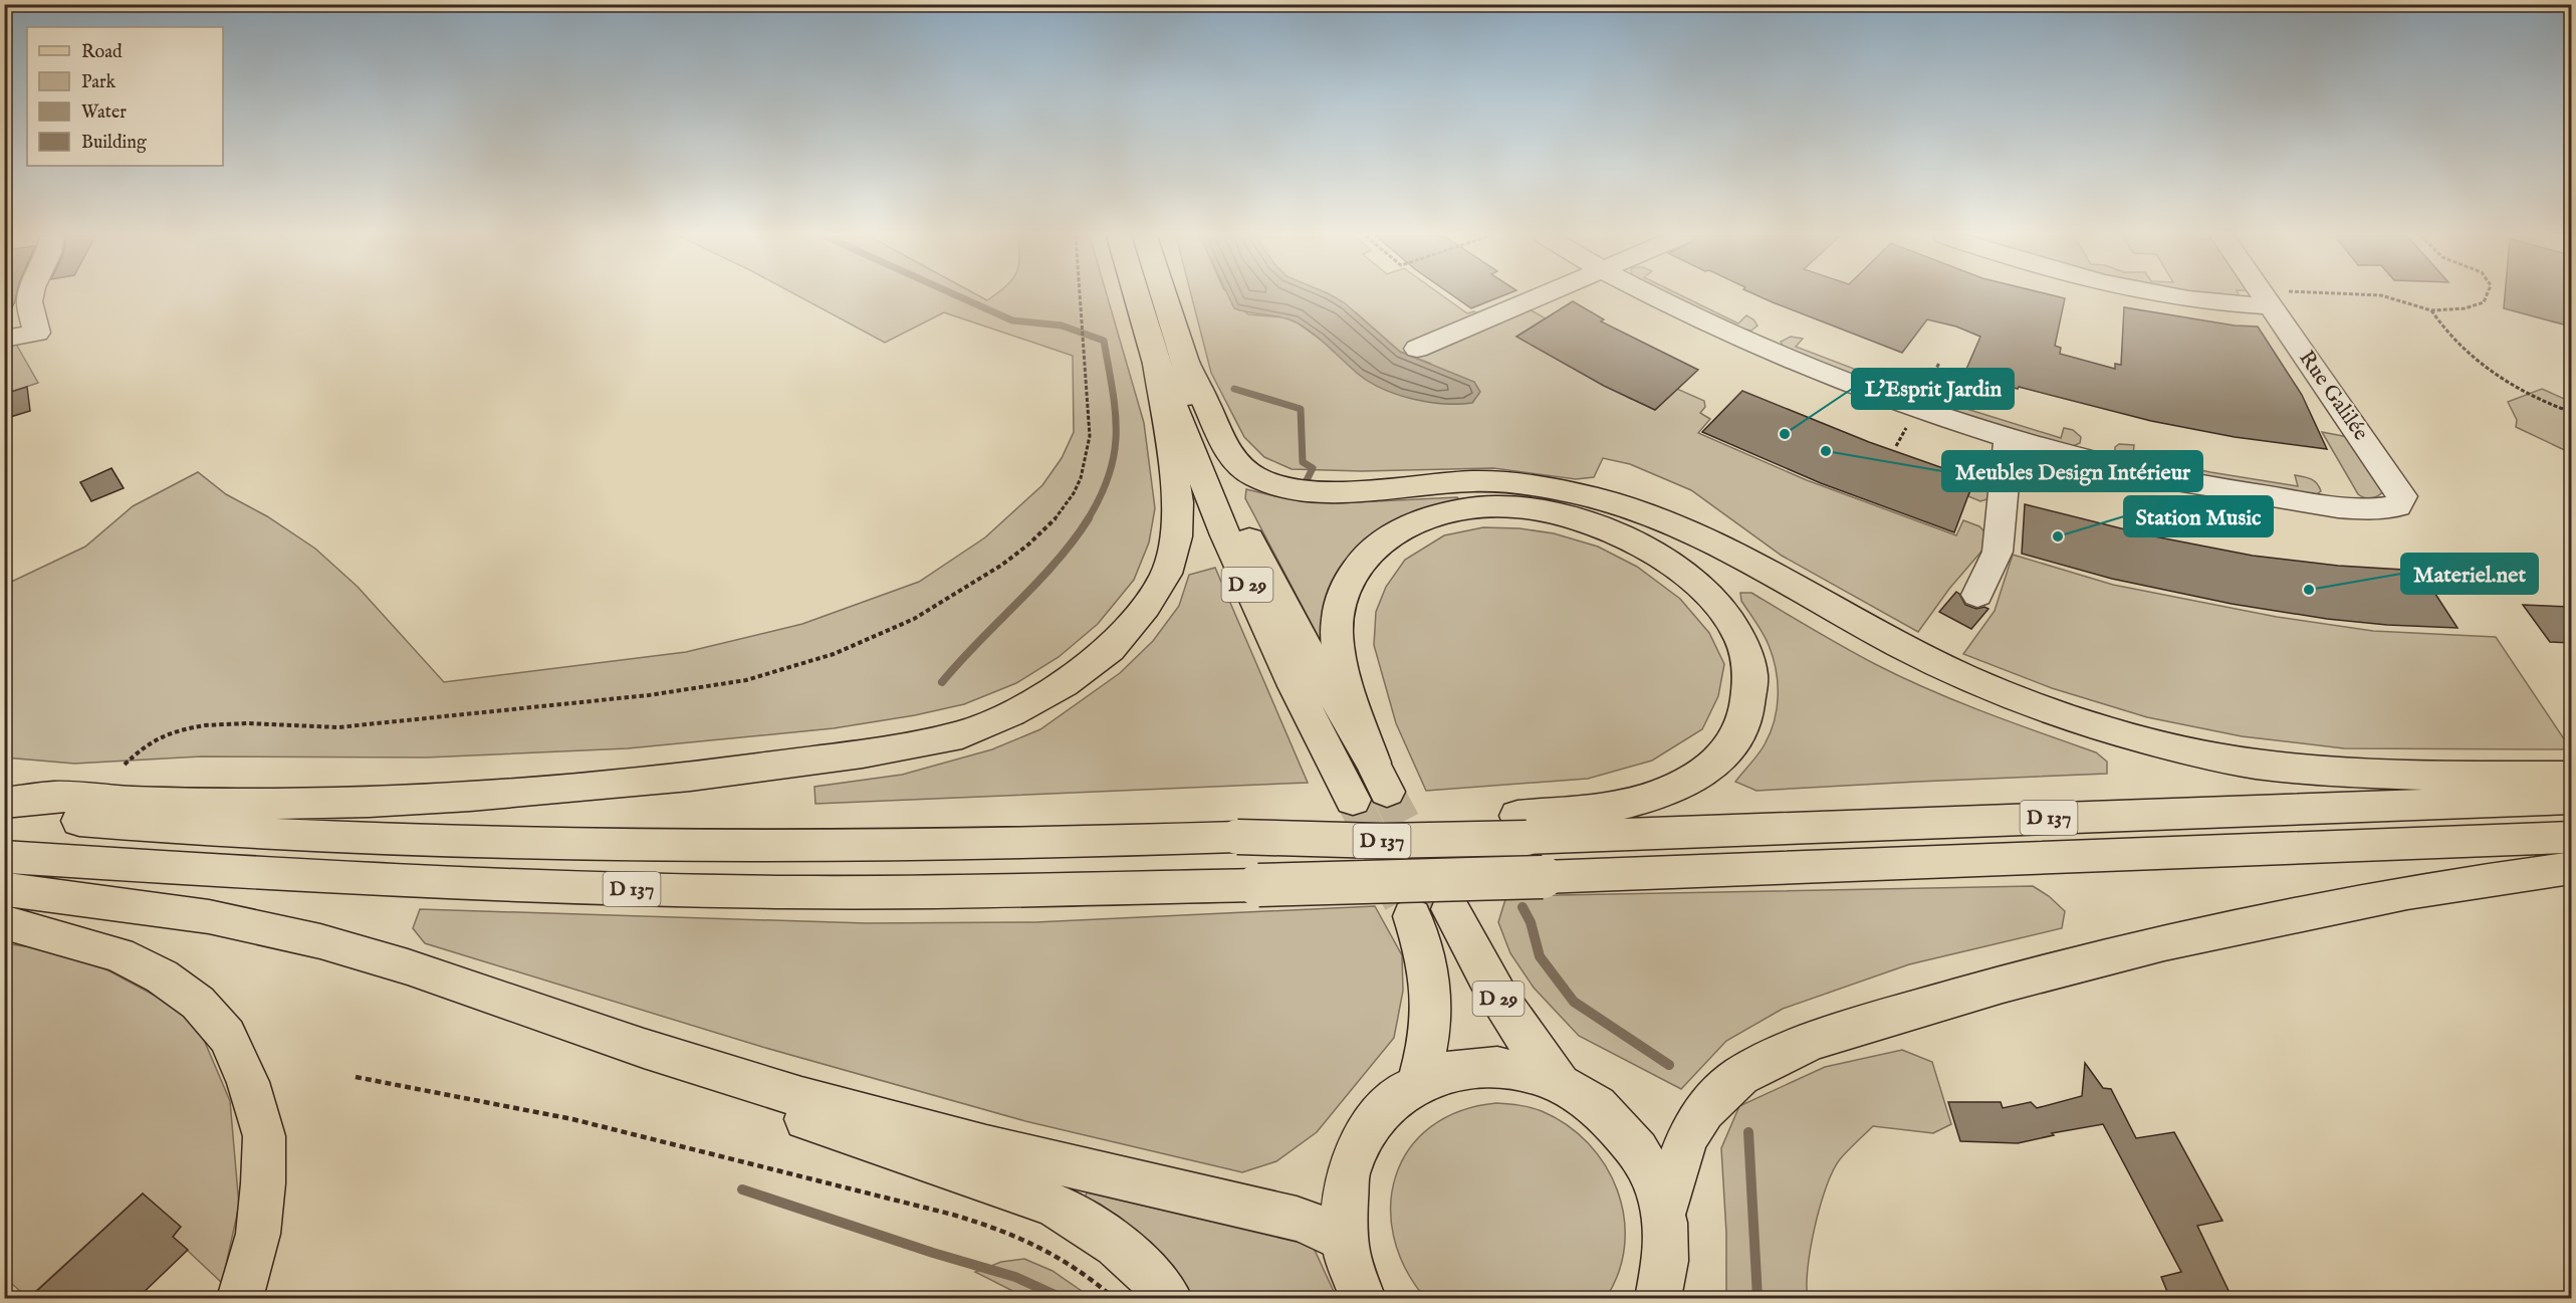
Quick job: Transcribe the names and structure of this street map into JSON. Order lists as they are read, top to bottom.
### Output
{
  "streets": {
    "main road": ["D 29", "D 137"],
    "street": ["Rue Galilée"]
  },
  "places": [
    "L'Esprit Jardin",
    "Meubles Design Intérieur",
    "Station Music",
    "Materiel.net"
  ],
  "legend": [
    "Road",
    "Park",
    "Water",
    "Building"
  ]
}
